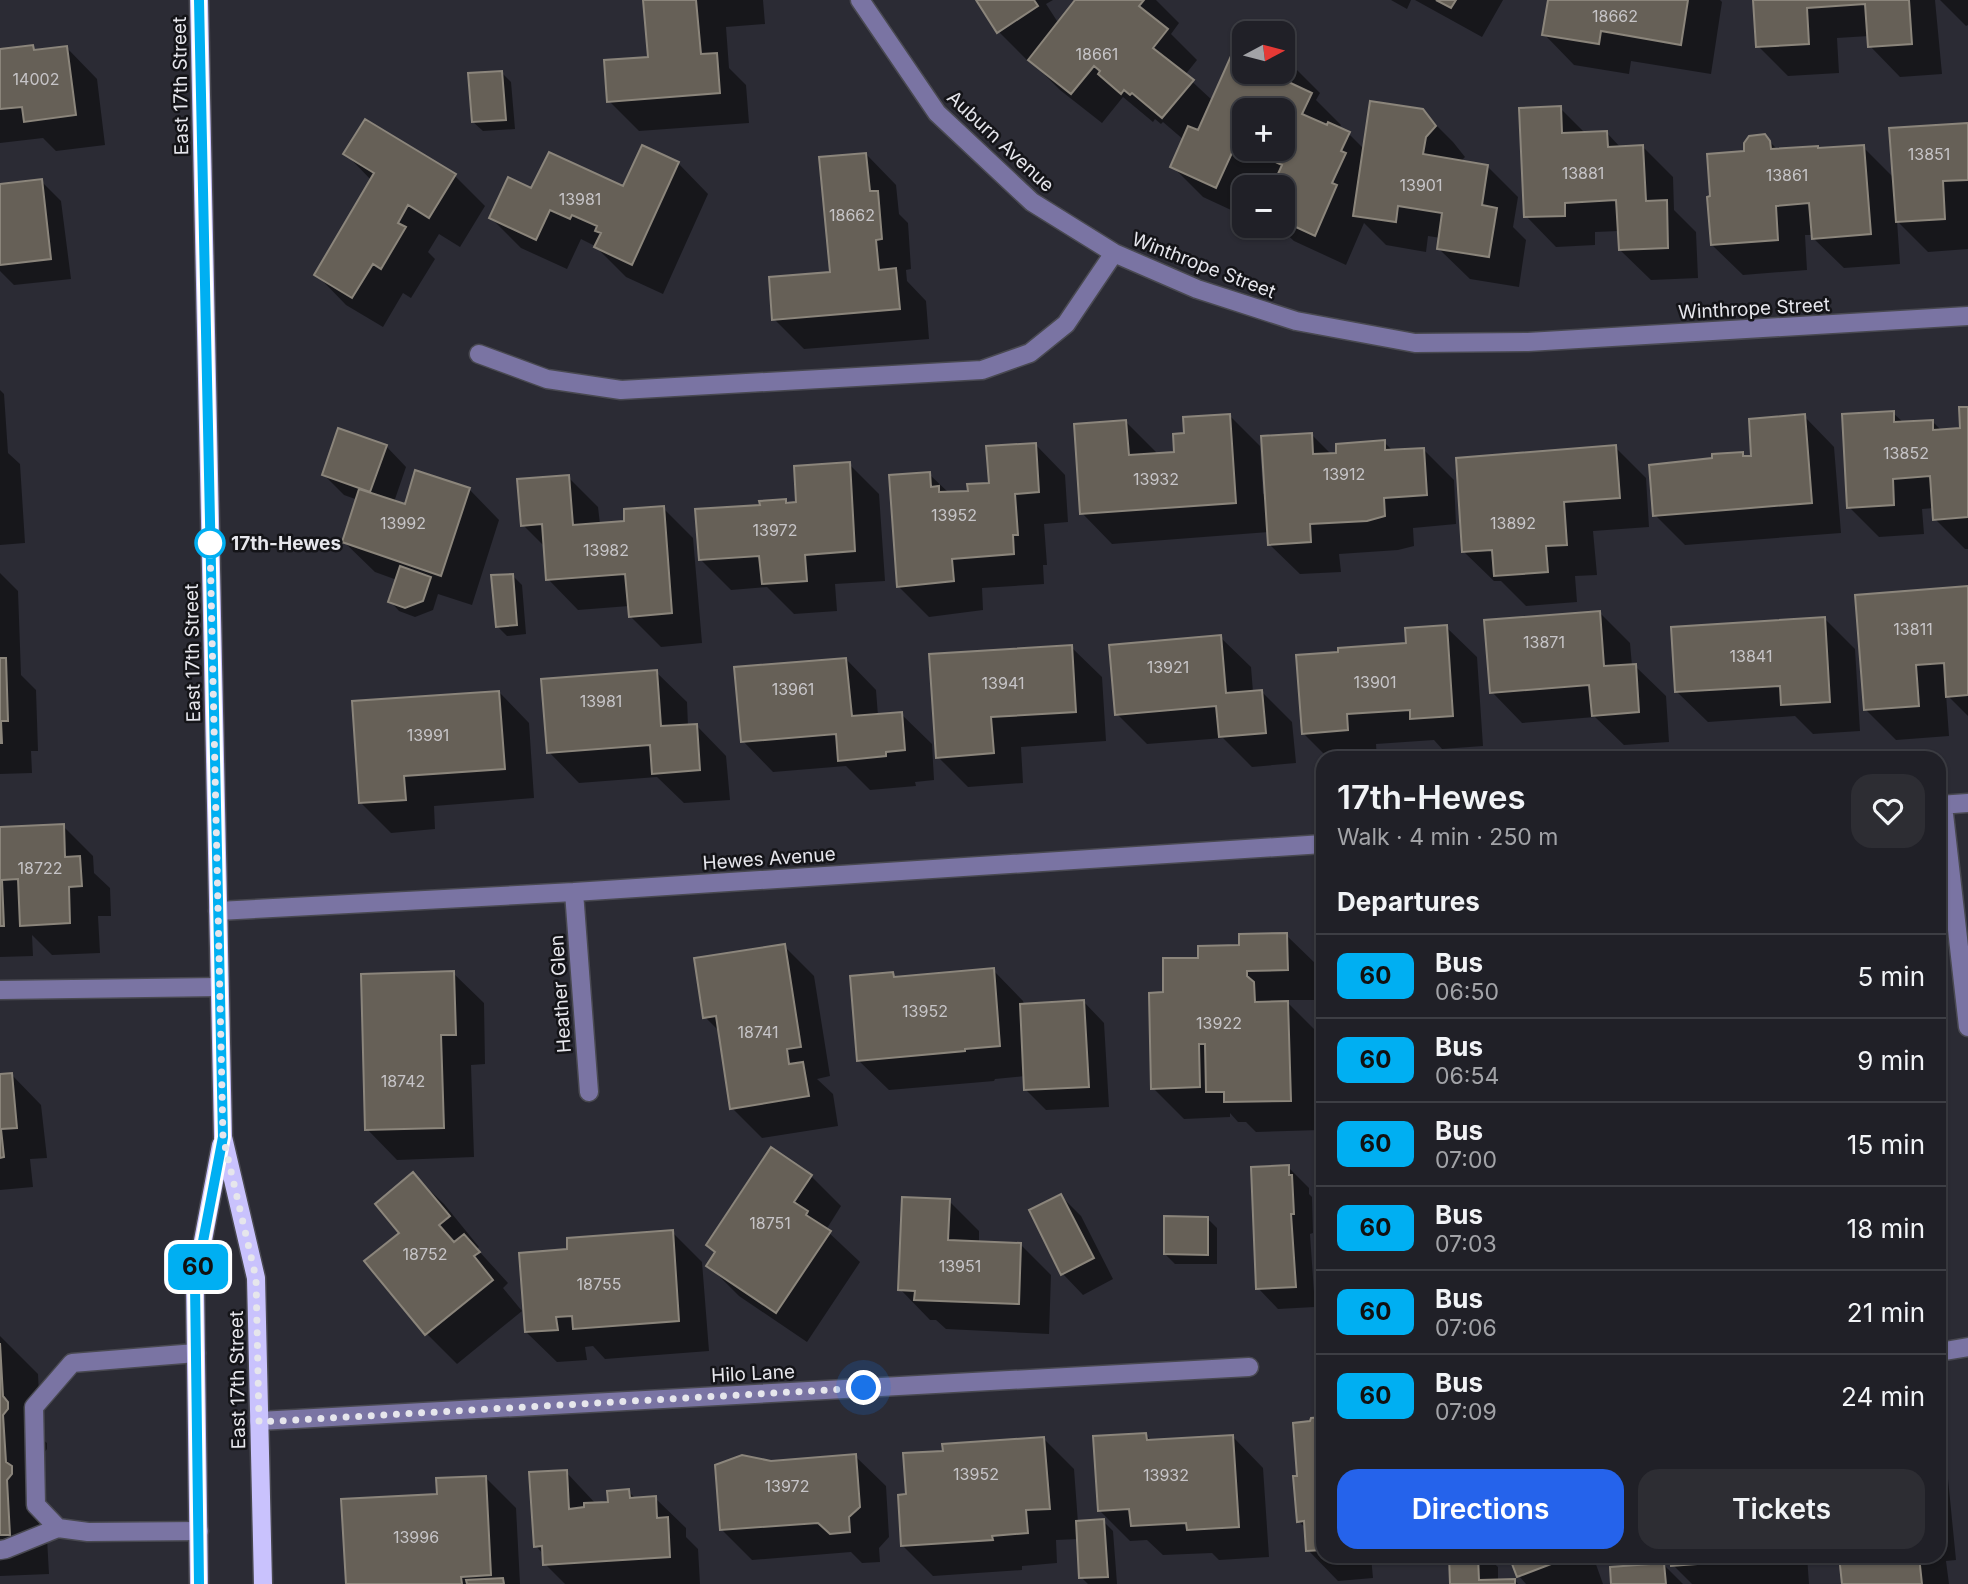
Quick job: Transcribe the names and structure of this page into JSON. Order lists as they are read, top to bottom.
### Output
{
  "streets": {
    "main road": ["East 17th Street"],
    "street": [
      "Auburn Avenue",
      "Winthrope Street",
      "Hewes Avenue",
      "Heather Glen",
      "Hilo Lane"
    ]
  },
  "crossings": [
    ["East 17th Street", "Hewes Avenue"],
    ["East 17th Street", "Hilo Lane"],
    ["Auburn Avenue", "Winthrope Street"],
    ["Hewes Avenue", "Heather Glen"]
  ],
  "places": ["17th-Hewes"],
  "lines": ["bus line 60"],
  "house_numbers": [
    "18662",
    "18661",
    "14002",
    "13851",
    "13881",
    "13861",
    "13901",
    "13981",
    "18662",
    "13852",
    "13912",
    "13932",
    "13952",
    "13992",
    "13892",
    "13972",
    "13982",
    "13811",
    "13871",
    "13841",
    "13921",
    "13901",
    "13941",
    "13961",
    "13981",
    "13991",
    "18722",
    "13952",
    "13922",
    "18741",
    "18742",
    "18751",
    "18752",
    "13951",
    "18755",
    "13952",
    "13932",
    "13972",
    "13996"
  ],
  "north": "right",
  "page": {
    "on_map": "60",
    "map_buttons": ["+", "−"],
    "heading": [
      ["17th-Hewes", "Walk · 4 min · 250 m"],
      "Departures"
    ],
    "list": [
      {
        "mark": "60",
        "name": "Bus",
        "note": "06:50",
        "value": "5 min"
      },
      {
        "mark": "60",
        "name": "Bus",
        "note": "06:54",
        "value": "9 min"
      },
      {
        "mark": "60",
        "name": "Bus",
        "note": "07:00",
        "value": "15 min"
      },
      {
        "mark": "60",
        "name": "Bus",
        "note": "07:03",
        "value": "18 min"
      },
      {
        "mark": "60",
        "name": "Bus",
        "note": "07:06",
        "value": "21 min"
      },
      {
        "mark": "60",
        "name": "Bus",
        "note": "07:09",
        "value": "24 min"
      }
    ],
    "buttons": ["Directions", "Tickets"]
  }
}
